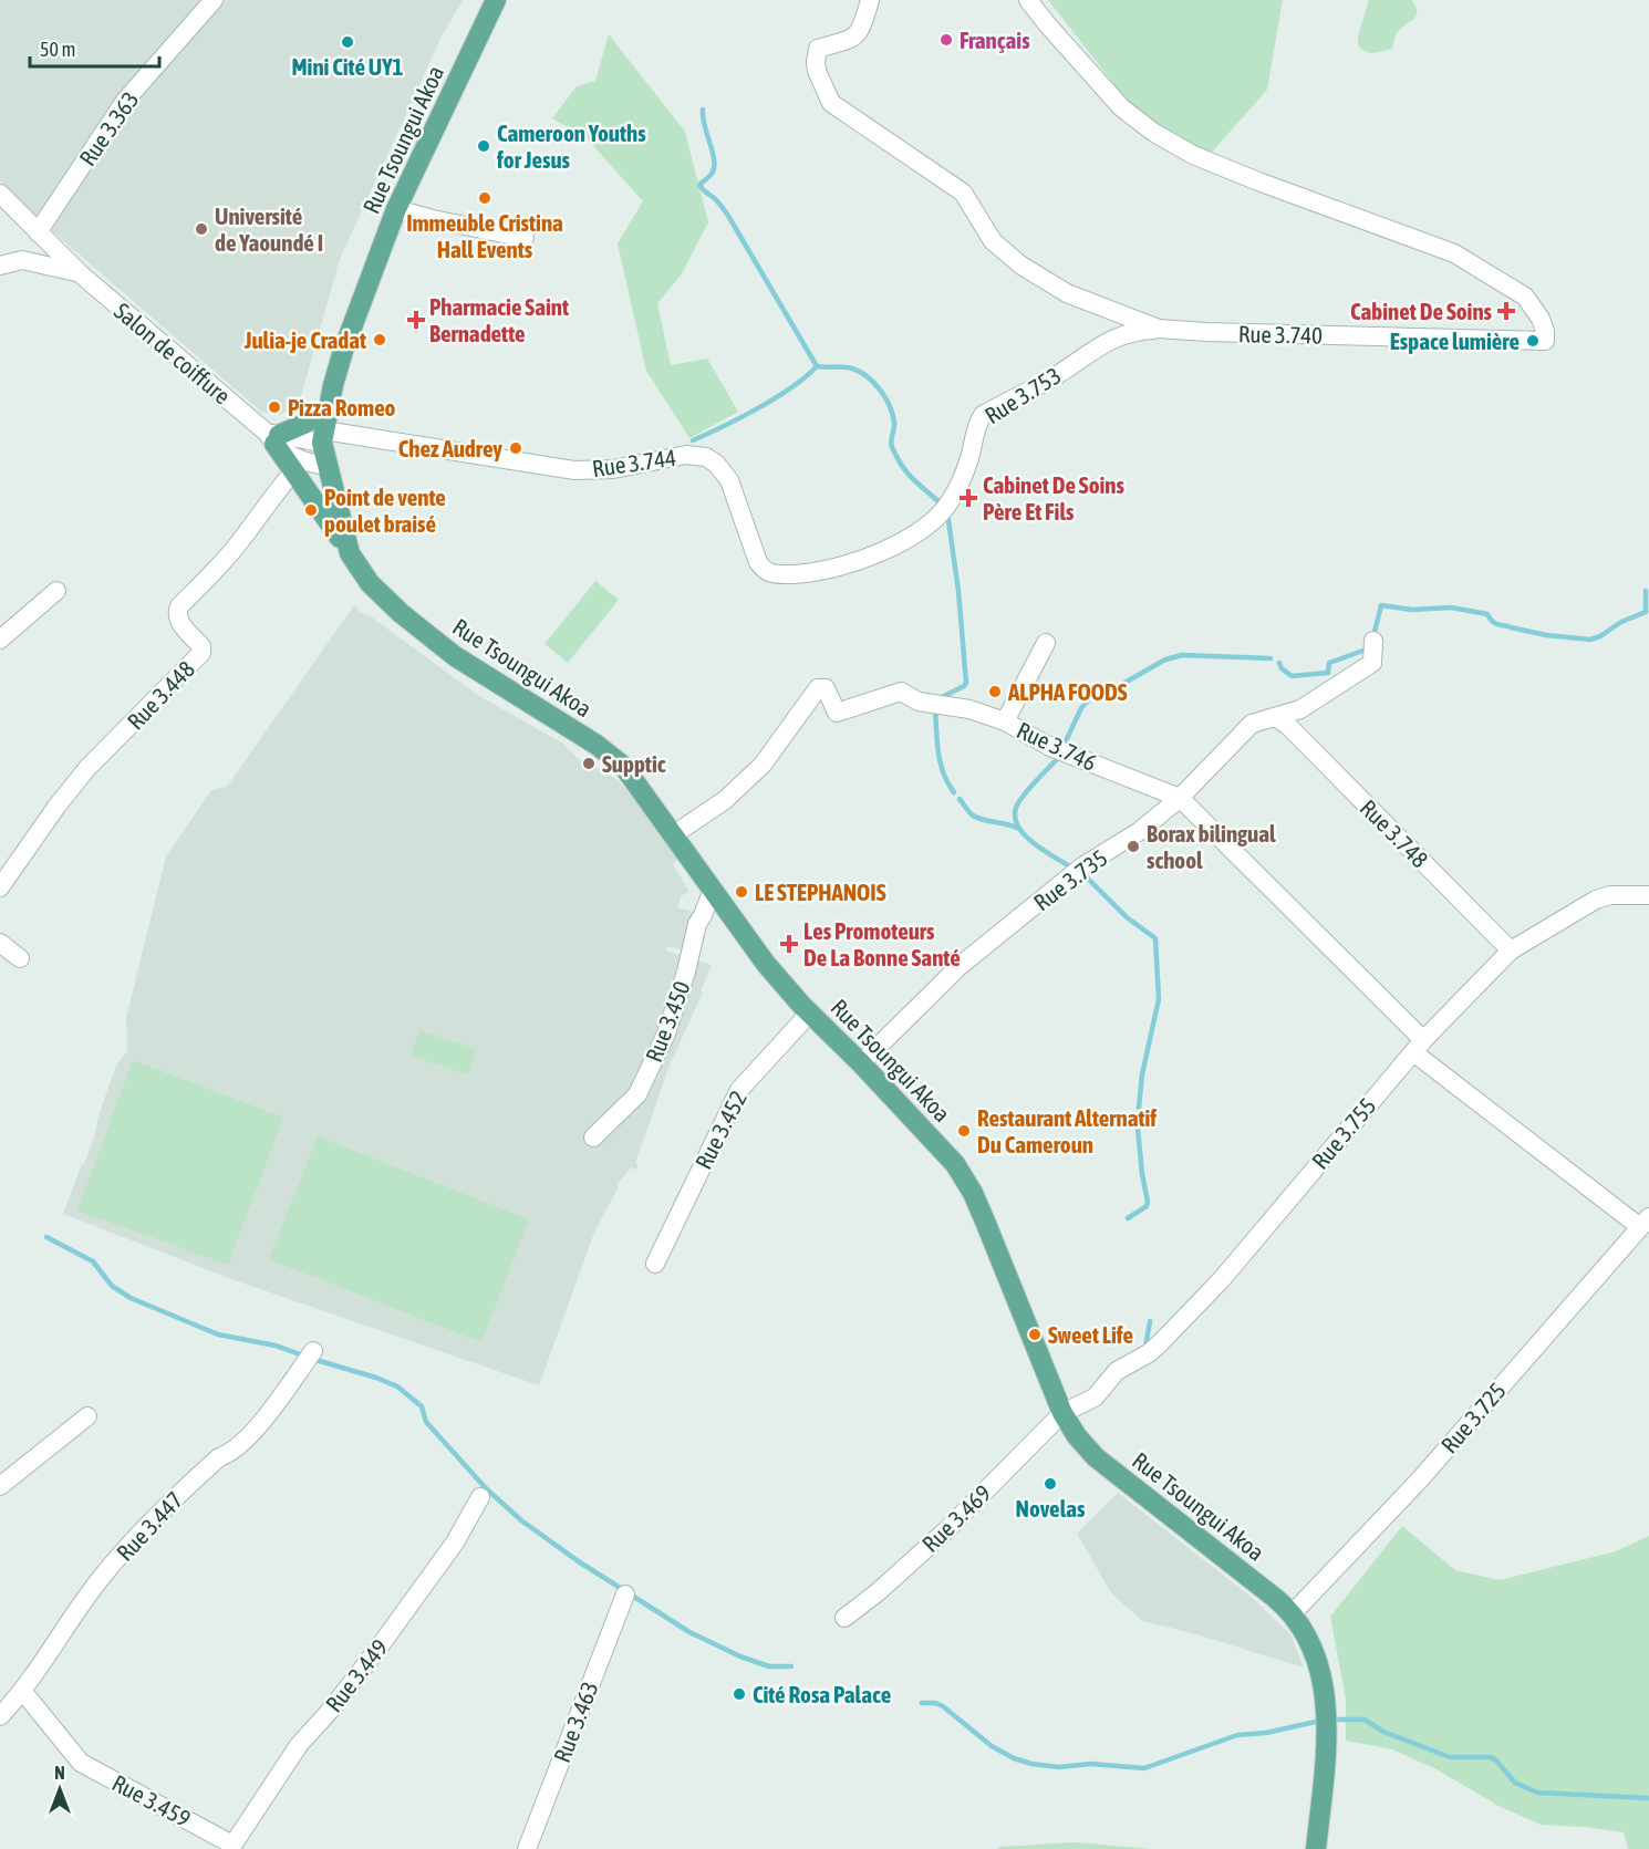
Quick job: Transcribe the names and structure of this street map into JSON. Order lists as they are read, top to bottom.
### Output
{
  "streets": {
    "main road": ["Rue Tsoungui Akoa"],
    "street": [
      "Rue 3.363",
      "Rue 3.740",
      "Salon de coiffure",
      "Rue 3.753",
      "Rue 3.744",
      "Rue 3.448",
      "Rue 3.746",
      "Rue 3.748",
      "Rue 3.735",
      "Rue 3.450",
      "Rue 3.452",
      "Rue 3.755",
      "Rue 3.725",
      "Rue 3.469",
      "Rue 3.447",
      "Rue 3.449",
      "Rue 3.463",
      "Rue 3.459"
    ]
  },
  "crossings": [
    ["Rue 3.363", "Salon de coiffure"],
    ["Rue Tsoungui Akoa", "Salon de coiffure"],
    ["Rue Tsoungui Akoa", "Rue 3.744"],
    ["Rue Tsoungui Akoa", "Rue 3.746"],
    ["Rue Tsoungui Akoa", "Rue 3.735"],
    ["Rue Tsoungui Akoa", "Rue 3.450"],
    ["Rue Tsoungui Akoa", "Rue 3.452"],
    ["Rue Tsoungui Akoa", "Rue 3.755"],
    ["Rue Tsoungui Akoa", "Rue 3.725"],
    ["Rue Tsoungui Akoa", "Rue 3.469"],
    ["Rue 3.740", "Rue 3.753"],
    ["Rue 3.753", "Rue 3.744"],
    ["Rue 3.746", "Rue 3.735"],
    ["Rue 3.746", "Rue 3.755"],
    ["Rue 3.746", "Rue 3.725"],
    ["Rue 3.748", "Rue 3.735"],
    ["Rue 3.748", "Rue 3.755"],
    ["Rue 3.755", "Rue 3.469"],
    ["Rue 3.447", "Rue 3.459"],
    ["Rue 3.449", "Rue 3.459"]
  ],
  "places": {
    "other": [
      "Français",
      "Mini Cité UY1",
      "Cameroon Youths for Jesus",
      "Immeuble Cristina Hall Events",
      "Université de Yaoundé I",
      "Julia-je Cradat",
      "Espace lumière",
      "Pizza Romeo",
      "Chez Audrey",
      "Point de vente poulet braisé",
      "ALPHA FOODS",
      "Supptic",
      "Borax bilingual school",
      "LE STEPHANOIS",
      "Restaurant Alternatif Du Cameroun",
      "Sweet Life",
      "Novelas",
      "Cité Rosa Palace"
    ],
    "health": [
      "Cabinet De Soins",
      "Pharmacie Saint Bernadette",
      "Cabinet De Soins Père Et Fils",
      "Les Promoteurs De La Bonne Santé"
    ]
  },
  "scale_bar": "50 m",
  "north": "top"
}
